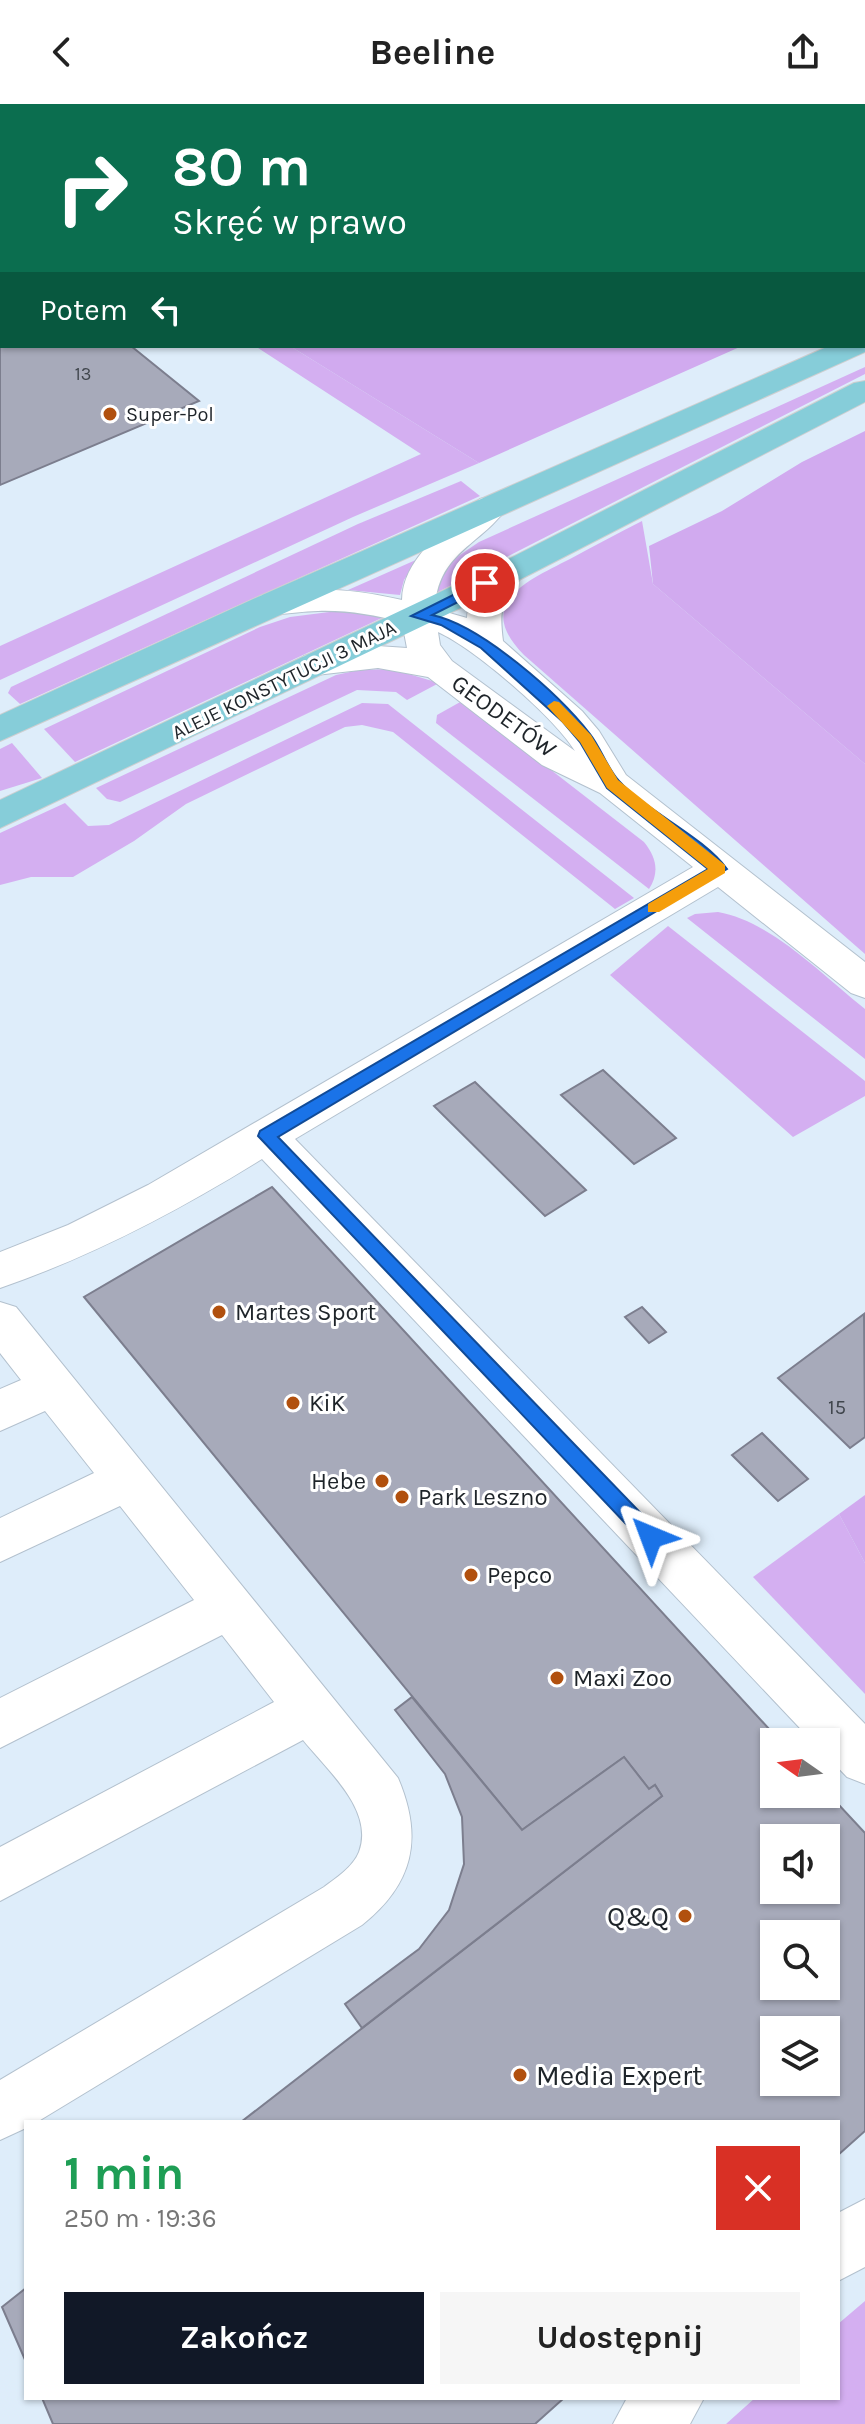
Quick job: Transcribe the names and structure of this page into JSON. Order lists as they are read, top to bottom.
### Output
{
  "streets": {
    "main road": ["ALEJE KONSTYTUCJI 3 MAJA"],
    "street": ["GEODETÓW"]
  },
  "crossings": [
    ["ALEJE KONSTYTUCJI 3 MAJA", "GEODETÓW"]
  ],
  "places": [
    "Super-Pol",
    "Martes Sport",
    "KiK",
    "Hebe",
    "Park Leszno",
    "Pepco",
    "Maxi Zoo",
    "Q&Q",
    "Media Expert"
  ],
  "house_numbers": ["13", "15"],
  "north": "left",
  "page": {
    "header": "Beeline",
    "turn": ["80 m", "Skręć w prawo"],
    "then": "Potem",
    "heading": ["1 min", "250 m · 19:36"],
    "buttons": ["Zakończ", "Udostępnij"]
  }
}
